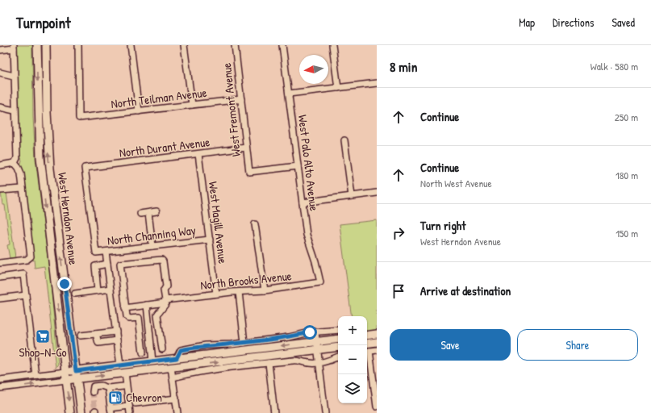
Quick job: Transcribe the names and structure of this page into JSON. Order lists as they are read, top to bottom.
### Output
{
  "streets": {
    "main road": ["West Herndon Avenue"],
    "street": [
      "North Teilman Avenue",
      "West Fremont Avenue",
      "North Durant Avenue",
      "West Palo Alto Avenue",
      "West Magill Avenue",
      "North Channing Way",
      "North Brooks Avenue"
    ]
  },
  "crossings": [
    ["North Teilman Avenue", "West Fremont Avenue"],
    ["West Fremont Avenue", "North Durant Avenue"],
    ["West Fremont Avenue", "West Palo Alto Avenue"],
    ["North Durant Avenue", "West Magill Avenue"],
    ["North Durant Avenue", "North Channing Way"],
    ["West Palo Alto Avenue", "North Brooks Avenue"],
    ["West Magill Avenue", "North Channing Way"],
    ["West Magill Avenue", "North Brooks Avenue"]
  ],
  "places": {
    "supermarket": ["Shop-N-Go"],
    "fuel station": ["Chevron"]
  },
  "north": "left",
  "page": {
    "header": "Turnpoint",
    "nav": ["Map", "Directions", "Saved"],
    "heading": ["8 min", "Walk · 580 m"],
    "list": [
      ["Continue", "250 m"],
      ["Continue", "North West Avenue", "180 m"],
      ["Turn right", "West Herndon Avenue", "150 m"],
      "Arrive at destination"
    ],
    "map_buttons": ["+", "−"],
    "buttons": ["Save", "Share"]
  }
}
